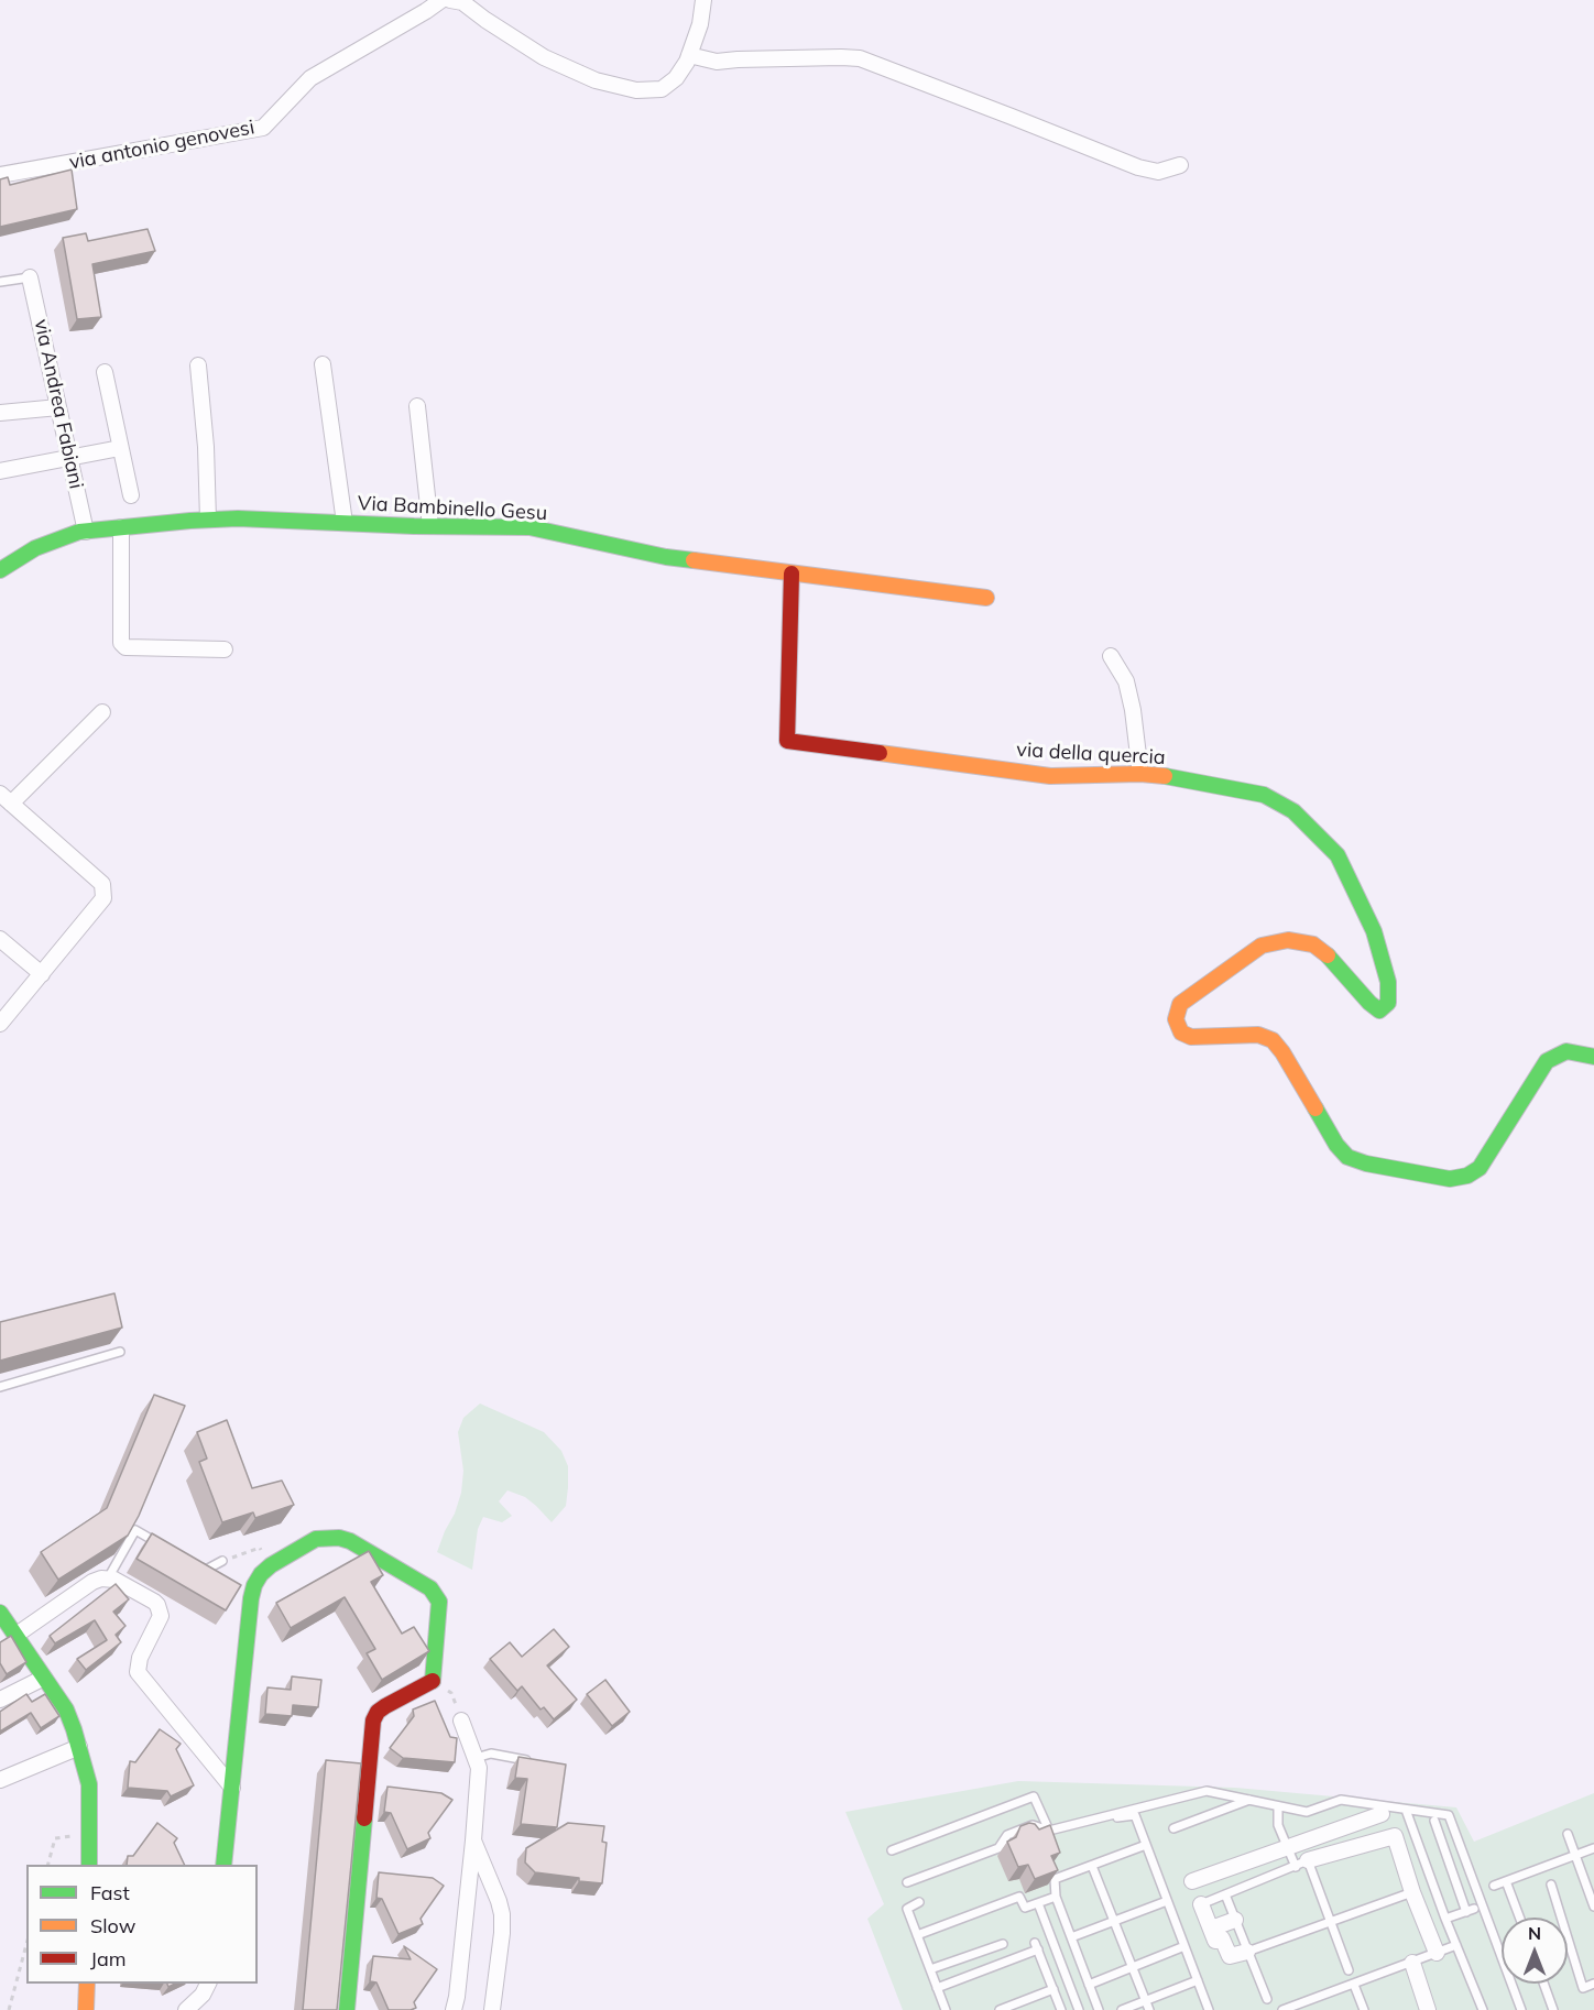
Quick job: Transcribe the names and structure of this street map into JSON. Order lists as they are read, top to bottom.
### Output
{
  "streets": {
    "street": [
      "via antonio genovesi",
      "via Andrea Fabiani",
      "Via Bambinello Gesu",
      "via della quercia"
    ]
  },
  "crossings": [
    ["via Andrea Fabiani", "Via Bambinello Gesu"],
    ["Via Bambinello Gesu", "via della quercia"]
  ],
  "legend": ["Fast", "Slow", "Jam"],
  "north": "top"
}
